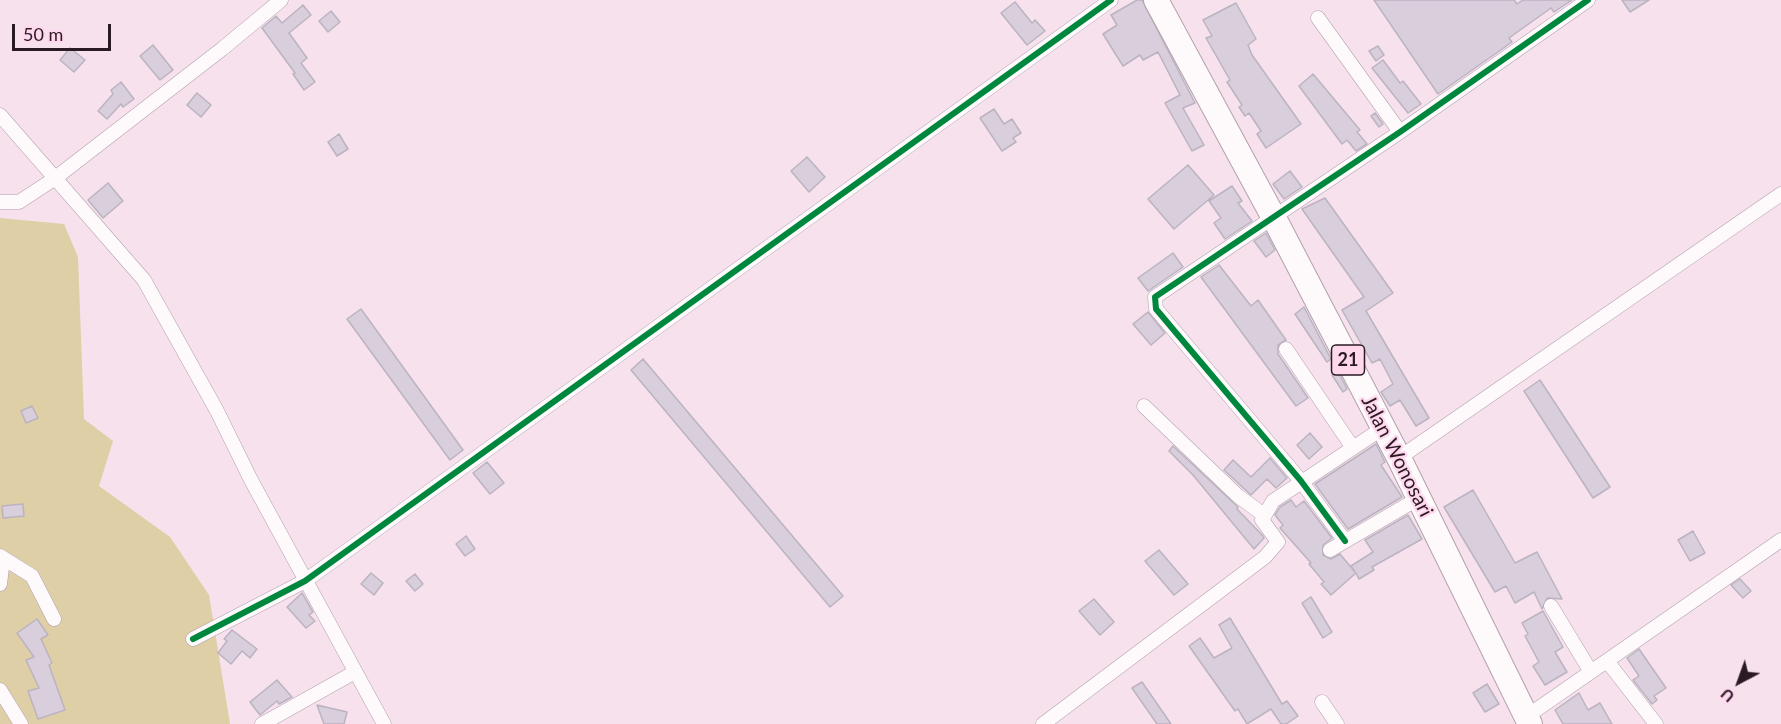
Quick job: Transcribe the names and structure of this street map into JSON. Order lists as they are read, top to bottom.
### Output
{
  "streets": {
    "highway": ["21", "Jalan Wonosari"]
  },
  "scale_bar": "50 m",
  "north": "bottom left"
}
